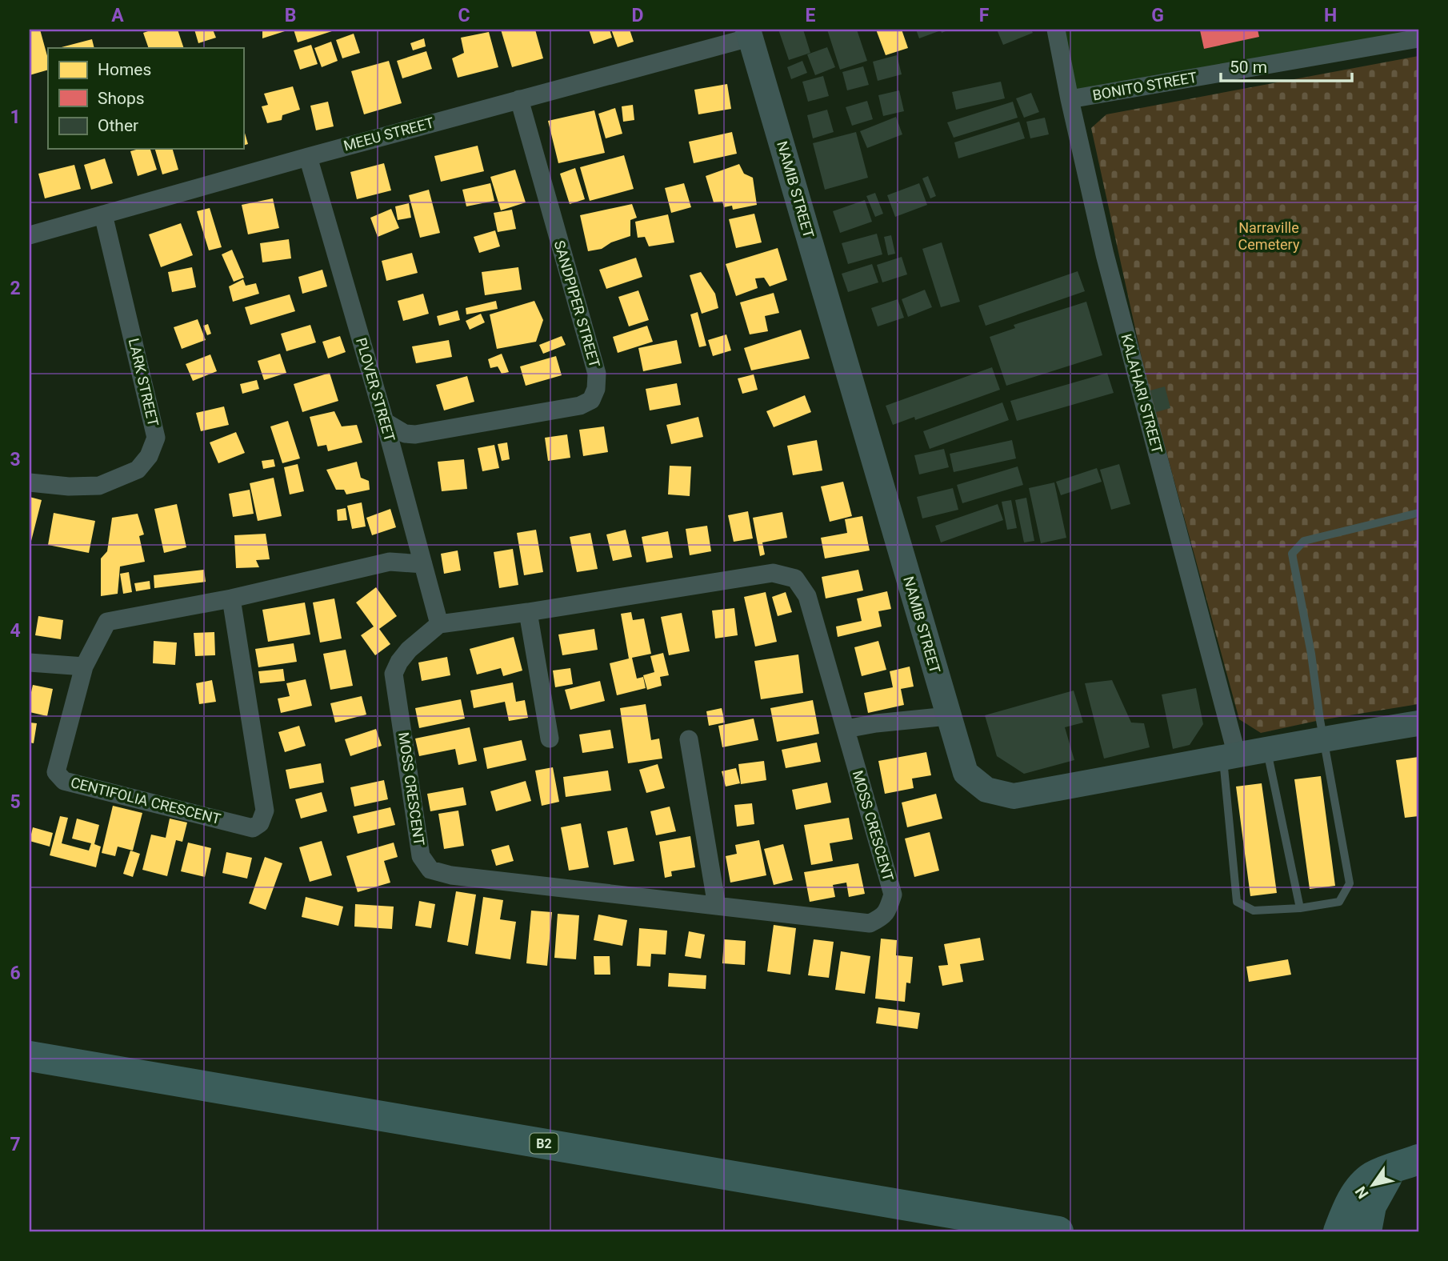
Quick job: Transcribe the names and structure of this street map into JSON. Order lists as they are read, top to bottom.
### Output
{
  "streets": {
    "highway": ["B2"],
    "street": [
      "BONITO STREET",
      "MEEU STREET",
      "NAMIB STREET",
      "SANDPIPER STREET",
      "LARK STREET",
      "PLOVER STREET",
      "KALAHARI STREET",
      "MOSS CRESCENT",
      "CENTIFOLIA CRESCENT"
    ]
  },
  "crossings": [
    ["BONITO STREET", "KALAHARI STREET"],
    ["MEEU STREET", "NAMIB STREET"],
    ["MEEU STREET", "SANDPIPER STREET"],
    ["MEEU STREET", "LARK STREET"],
    ["MEEU STREET", "PLOVER STREET"],
    ["NAMIB STREET", "KALAHARI STREET"],
    ["SANDPIPER STREET", "PLOVER STREET"],
    ["PLOVER STREET", "MOSS CRESCENT"],
    ["PLOVER STREET", "CENTIFOLIA CRESCENT"]
  ],
  "parks": ["Narraville Cemetery"],
  "legend": ["Homes", "Shops", "Other"],
  "scale_bar": "50 m",
  "north": "bottom left",
  "grid": {
    "columns": [
      "A",
      "B",
      "C",
      "D",
      "E",
      "F",
      "G",
      "H"
    ],
    "rows": [
      "1",
      "2",
      "3",
      "4",
      "5",
      "6",
      "7"
    ]
  }
}
